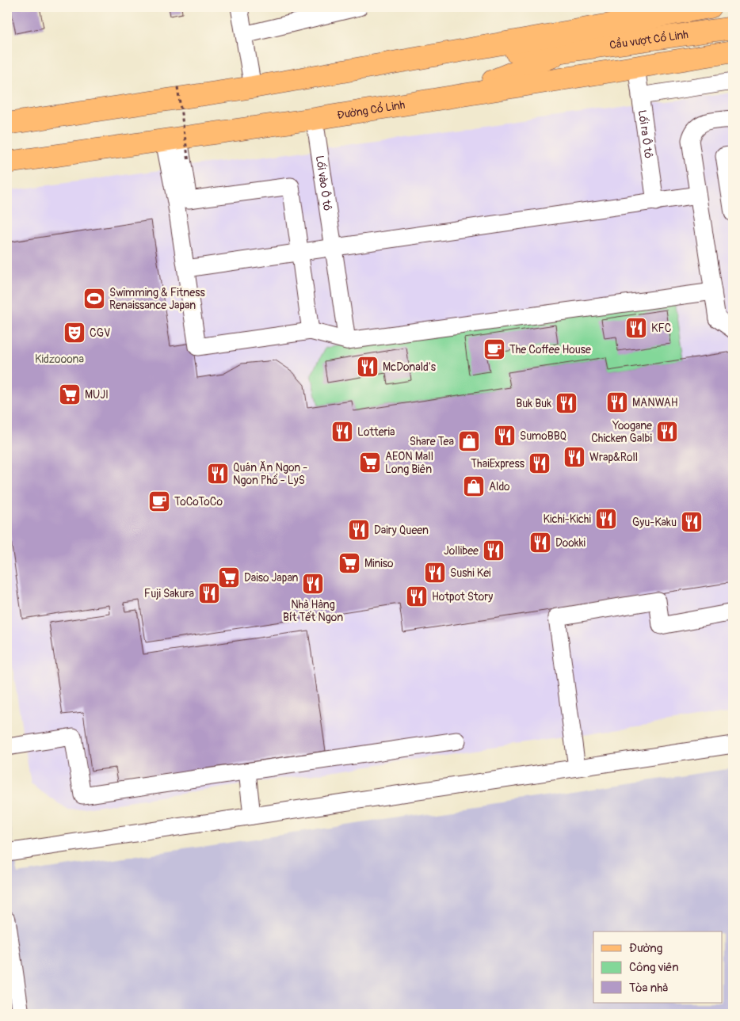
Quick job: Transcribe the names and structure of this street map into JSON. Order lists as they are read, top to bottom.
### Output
{
  "streets": {
    "main road": ["Cầu vượt Cổ Linh", "Đường Cổ Linh"],
    "street": ["Lối ra Ô tô", "Lối vào Ô tô"]
  },
  "crossings": [
    ["Cầu vượt Cổ Linh", "Đường Cổ Linh"],
    ["Đường Cổ Linh", "Lối ra Ô tô"],
    ["Đường Cổ Linh", "Lối vào Ô tô"]
  ],
  "parks": ["Kidzooona"],
  "places": {
    "sports": ["Swimming & Fitness Renaissance Japan"],
    "restaurant": [
      "KFC",
      "McDonald's",
      "MANWAH",
      "Buk Buk",
      "Lotteria",
      "Yoogane Chicken Galbi",
      "SumoBBQ",
      "Wrap&Roll",
      "ThaiExpress",
      "Quán Ăn Ngon - Ngon Phố - LyS",
      "Kichi-Kichi",
      "Gyu-Kaku",
      "Dairy Queen",
      "Dookki",
      "Jollibee",
      "Sushi Kei",
      "Nhà Hàng Bít Tết Ngon",
      "Fuji Sakura",
      "Hotpot Story"
    ],
    "theatre": ["CGV"],
    "cafe": ["The Coffee House", "ToCoToCo"],
    "supermarket": [
      "MUJI",
      "AEON Mall Long Biên",
      "Miniso",
      "Daiso Japan"
    ],
    "shop": ["Share Tea", "Aldo"]
  },
  "legend": ["Đường", "Công viên", "Tòa nhà"]
}
